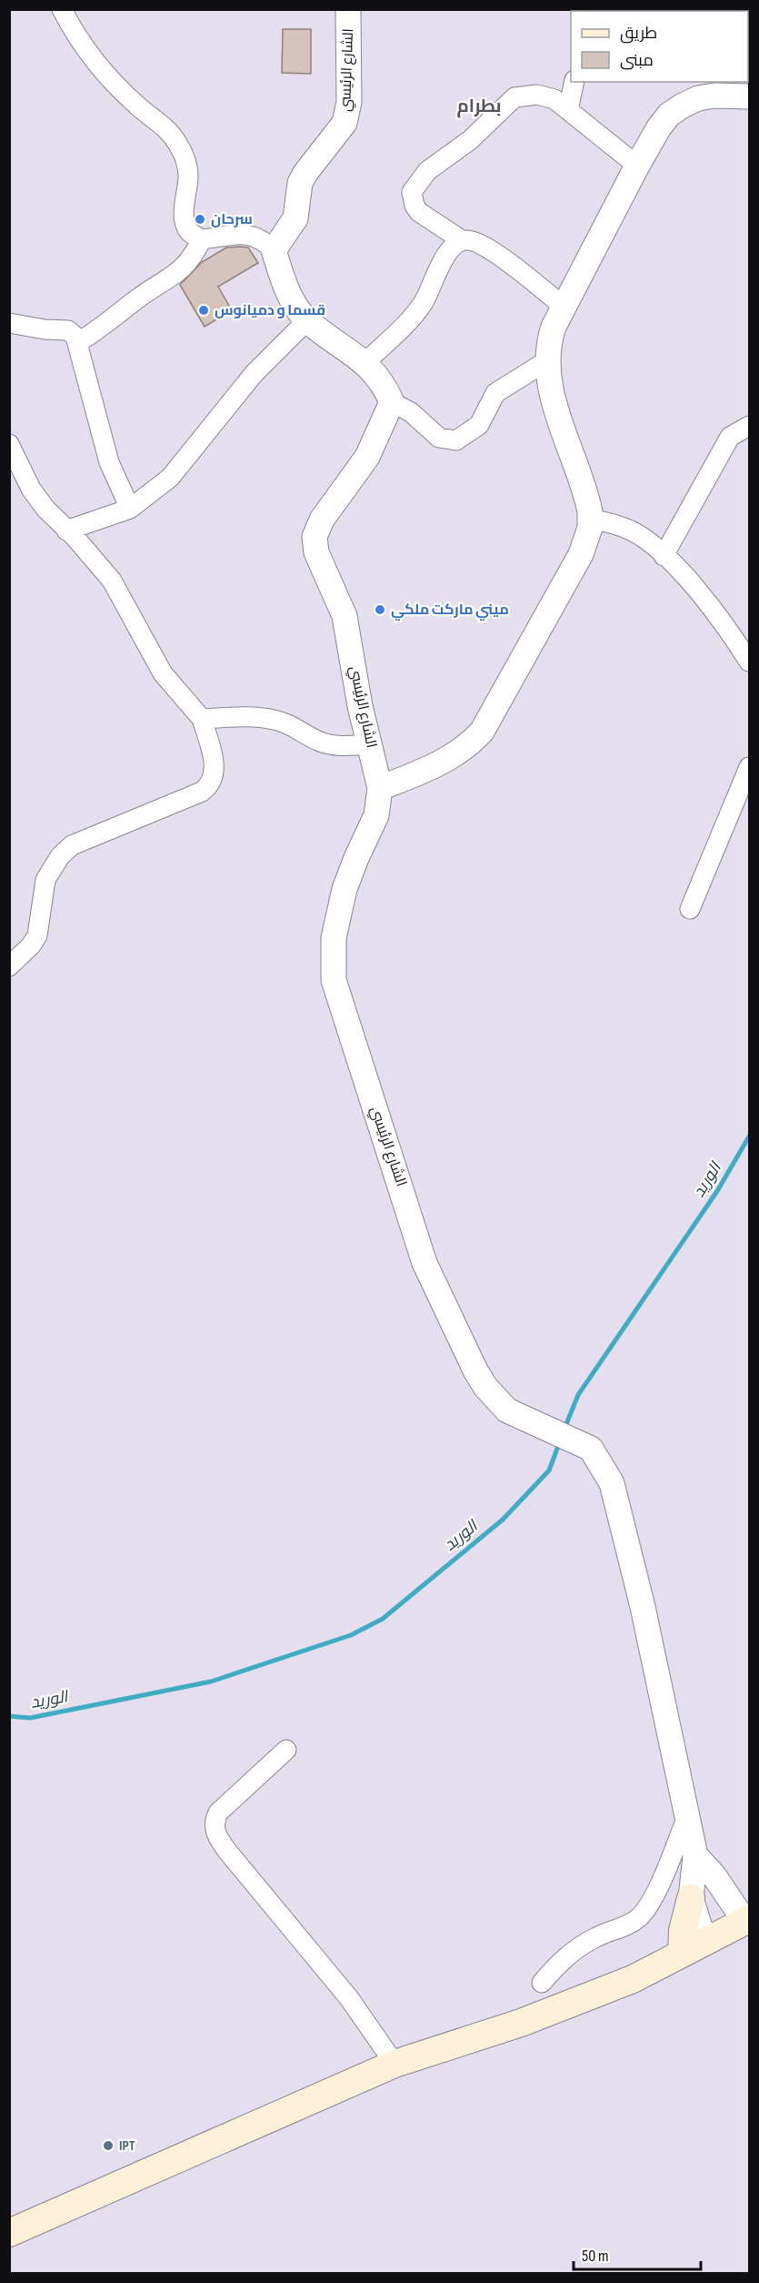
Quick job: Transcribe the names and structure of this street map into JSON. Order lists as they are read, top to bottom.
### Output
{
  "streets": {
    "street": ["الشارع الرئيسي"]
  },
  "districts": ["بطرام"],
  "water": ["الوريد"],
  "places": [
    "سرحان",
    "قسما و دميانوس",
    "ميني ماركت ملكي",
    "IPT"
  ],
  "legend": ["طريق", "مبنى"],
  "scale_bar": "50 m"
}
